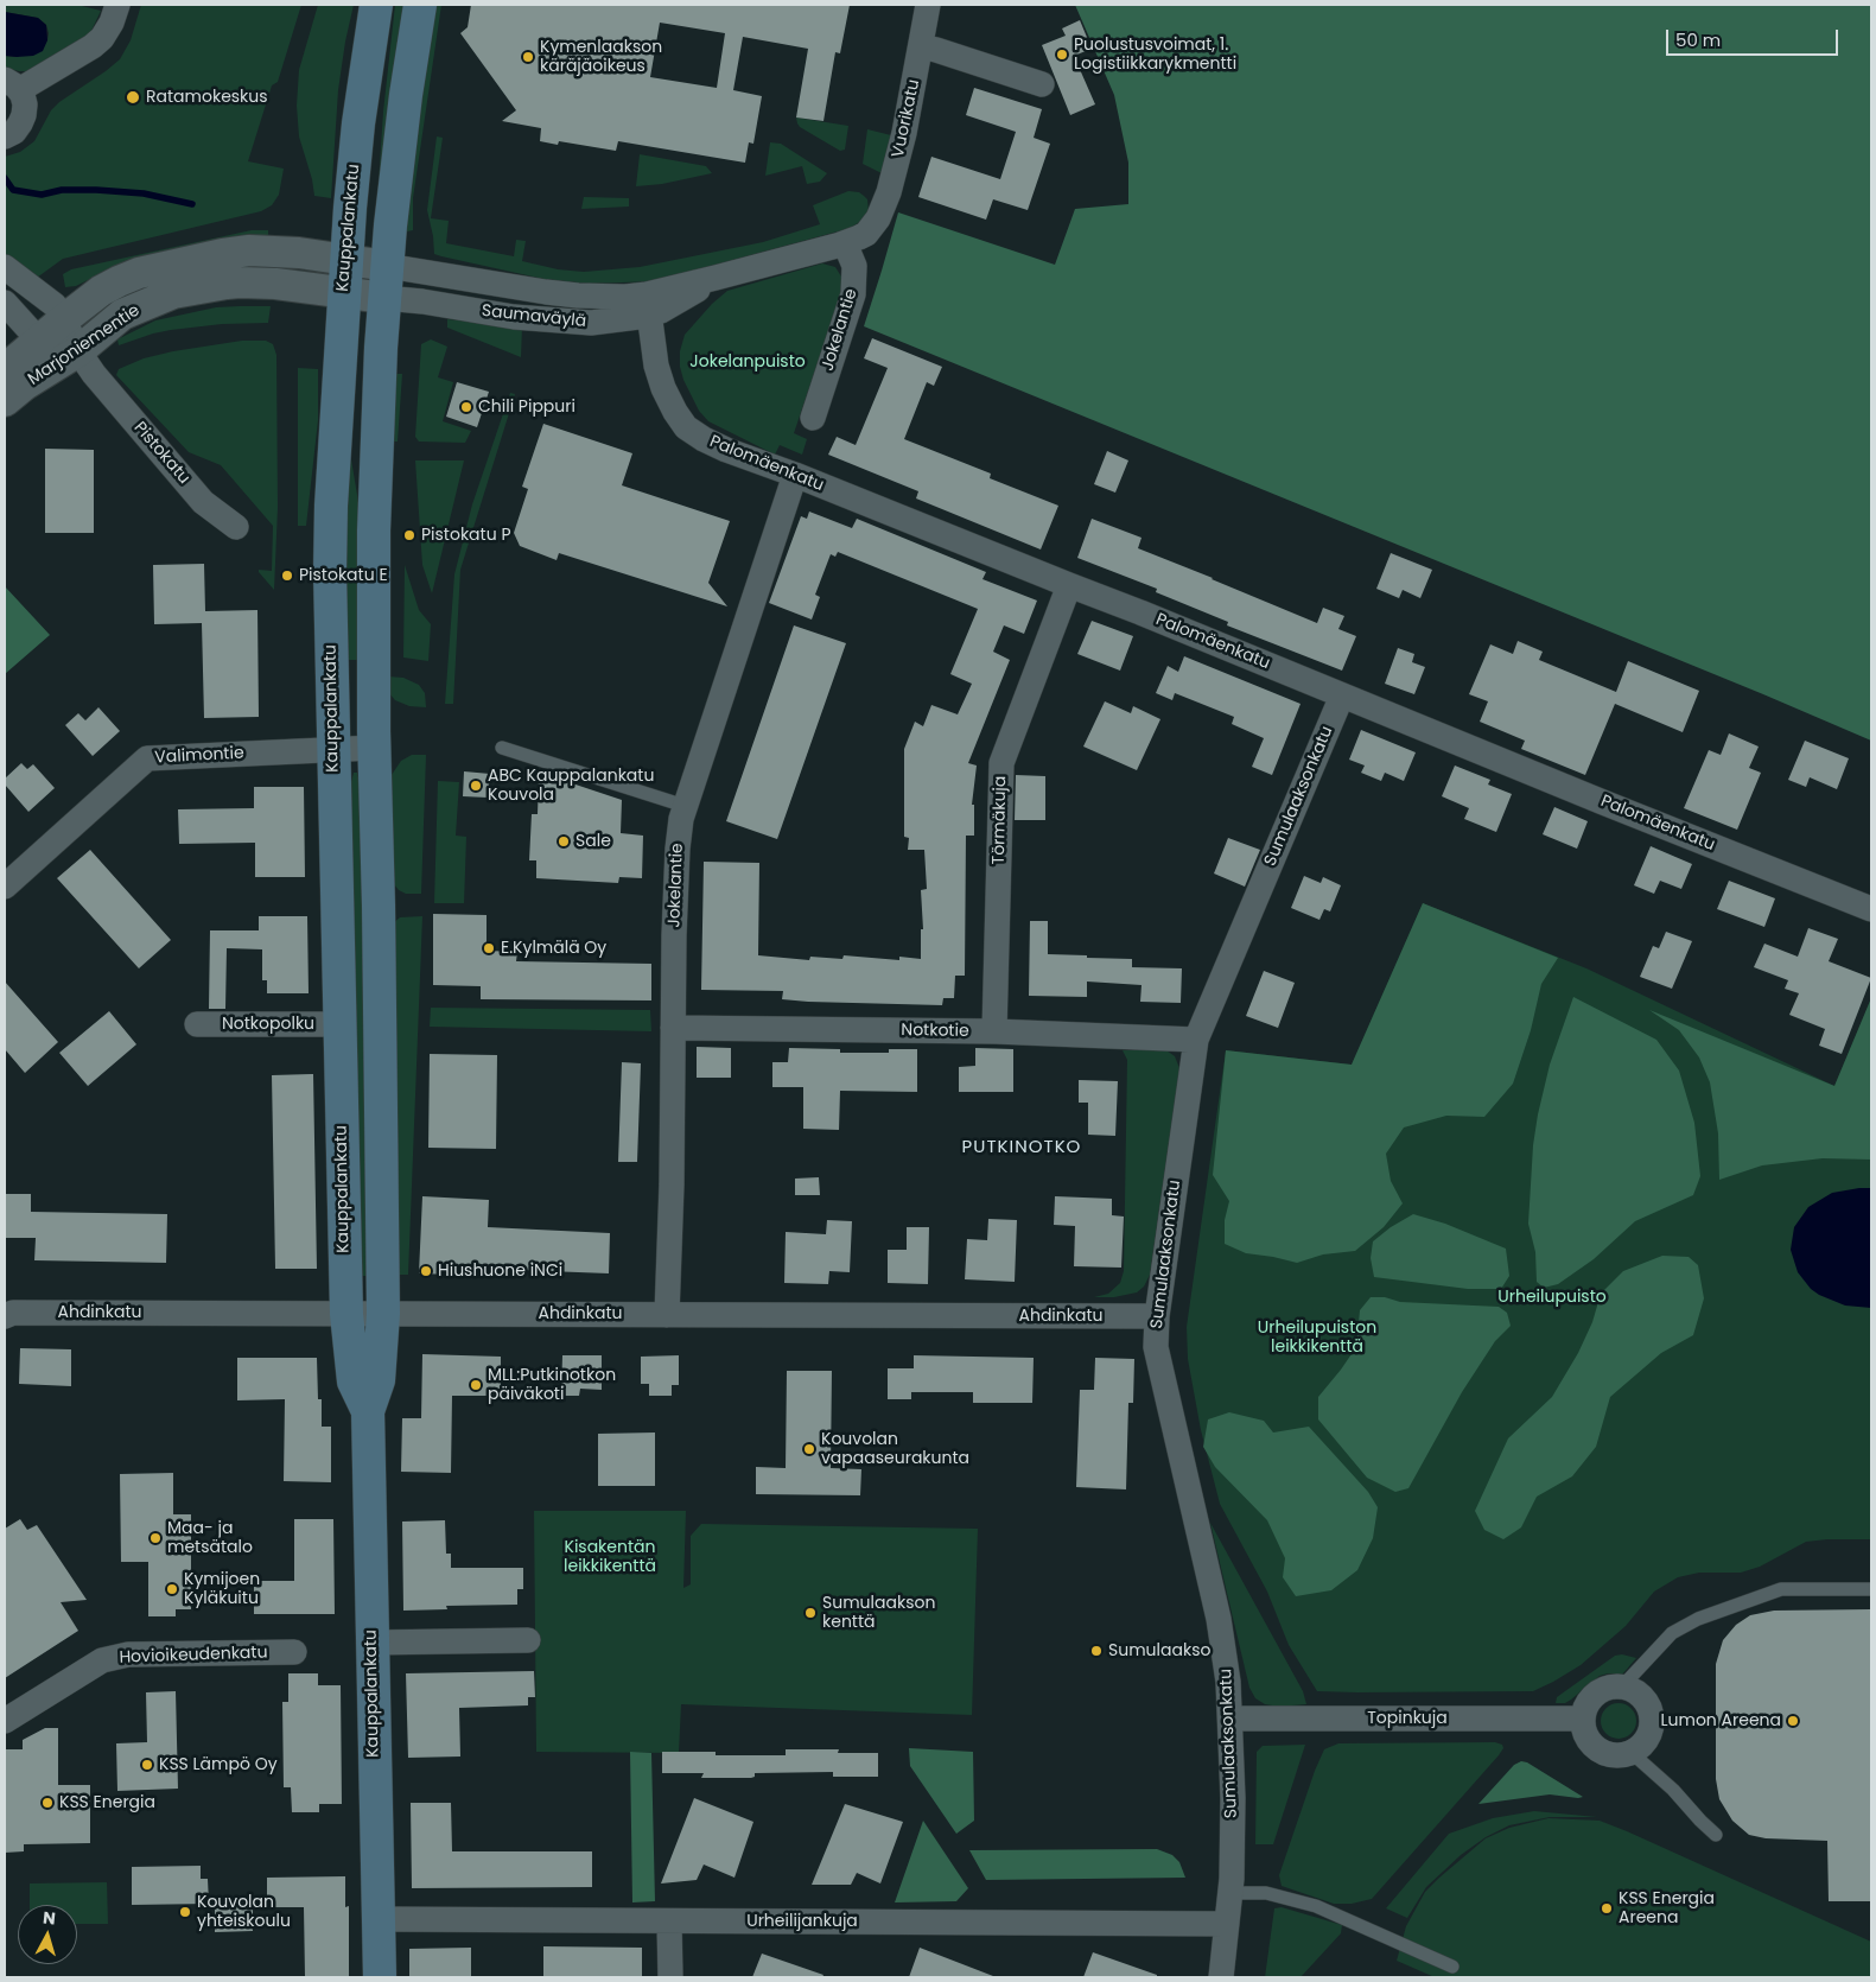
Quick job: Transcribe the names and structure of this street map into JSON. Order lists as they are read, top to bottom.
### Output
{
  "streets": {
    "main road": ["Kauppalankatu"],
    "street": [
      "Vuorikatu",
      "Saumaväylä",
      "Jokelantie",
      "Marjoniementie",
      "Pistokatu",
      "Palomäenkatu",
      "Valimontie",
      "Sumulaaksonkatu",
      "Törmäkuja",
      "Notkopolku",
      "Notkotie",
      "Ahdinkatu",
      "Hovioikeudenkatu",
      "Topinkuja",
      "Urheilijankuja"
    ]
  },
  "crossings": [
    ["Vuorikatu", "Saumaväylä"],
    ["Kauppalankatu", "Saumaväylä"],
    ["Kauppalankatu", "Marjoniementie"],
    ["Kauppalankatu", "Valimontie"],
    ["Kauppalankatu", "Notkopolku"],
    ["Kauppalankatu", "Ahdinkatu"],
    ["Kauppalankatu", "Urheilijankuja"],
    ["Saumaväylä", "Jokelantie"],
    ["Saumaväylä", "Marjoniementie"],
    ["Saumaväylä", "Palomäenkatu"],
    ["Jokelantie", "Palomäenkatu"],
    ["Jokelantie", "Notkotie"],
    ["Jokelantie", "Ahdinkatu"],
    ["Marjoniementie", "Pistokatu"],
    ["Palomäenkatu", "Sumulaaksonkatu"],
    ["Palomäenkatu", "Törmäkuja"],
    ["Sumulaaksonkatu", "Notkotie"],
    ["Sumulaaksonkatu", "Ahdinkatu"],
    ["Sumulaaksonkatu", "Topinkuja"],
    ["Sumulaaksonkatu", "Urheilijankuja"],
    ["Törmäkuja", "Notkotie"]
  ],
  "districts": ["PUTKINOTKO"],
  "parks": [
    "Jokelanpuisto",
    "Urheilupuisto",
    "Urheilupuiston leikkikenttä",
    "Kisakentän leikkikenttä"
  ],
  "places": [
    "Puolustusvoimat, 1. Logistiikkarykmentti",
    "Kymenlaakson käräjäoikeus",
    "Ratamokeskus",
    "Chili Pippuri",
    "Pistokatu P",
    "Pistokatu E",
    "ABC Kauppalankatu Kouvola",
    "Sale",
    "E.Kylmälä Oy",
    "Hiushuone iNCi",
    "MLL:Putkinotkon päiväkoti",
    "Kouvolan vapaaseurakunta",
    "Maa- ja metsätalo",
    "Kymijoen Kyläkuitu",
    "Sumulaakson kenttä",
    "Sumulaakso",
    "Lumon Areena",
    "KSS Lämpö Oy",
    "KSS Energia",
    "KSS Energia Areena",
    "Kouvolan yhteiskoulu"
  ],
  "scale_bar": "50 m",
  "north": "top"
}
